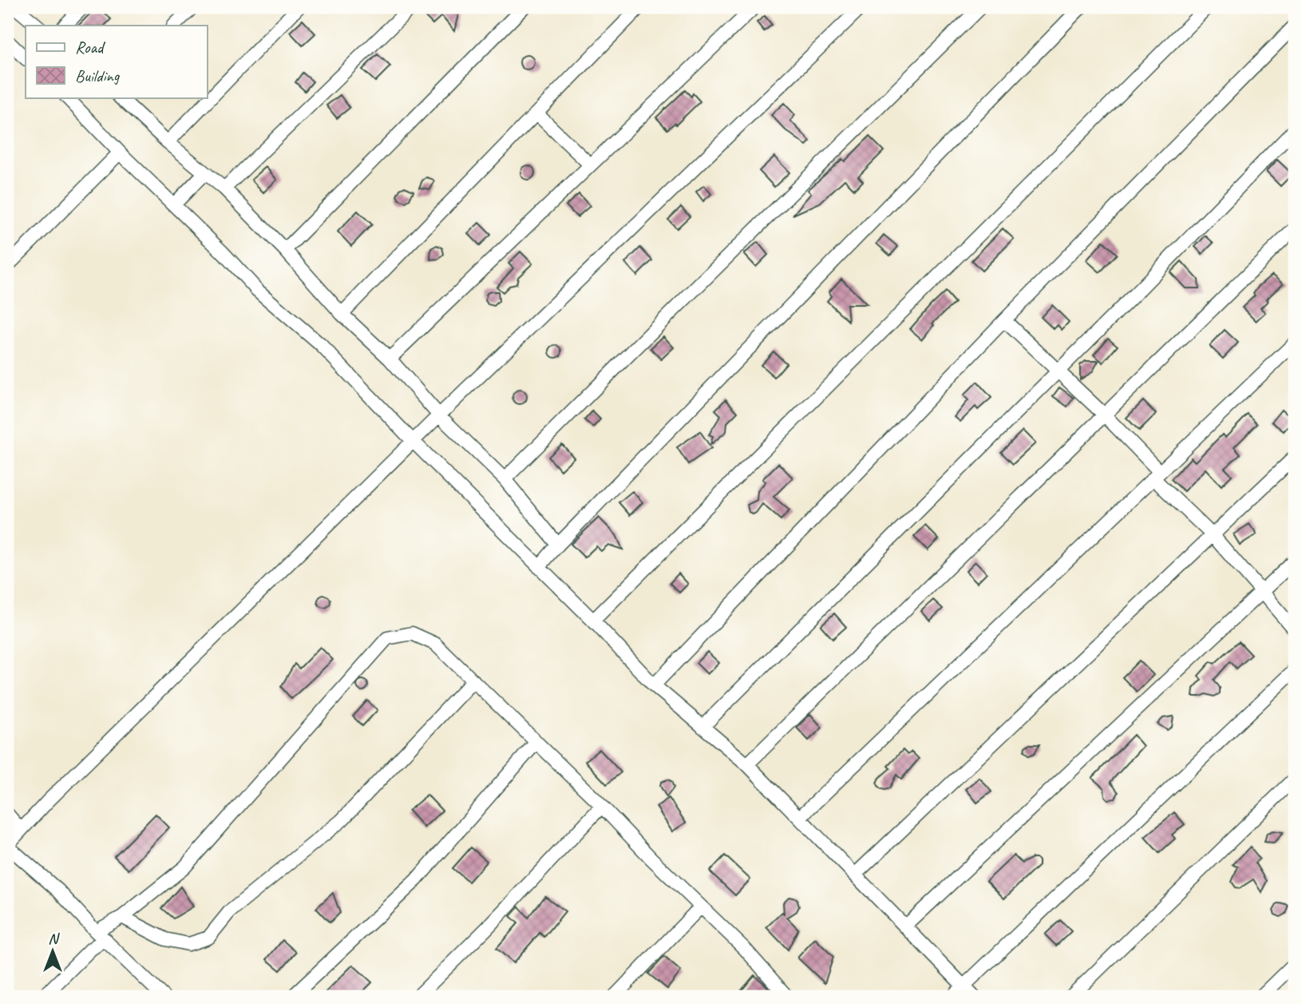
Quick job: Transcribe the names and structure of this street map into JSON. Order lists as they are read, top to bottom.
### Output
{
  "legend": ["Road", "Building"],
  "north": "top"
}
